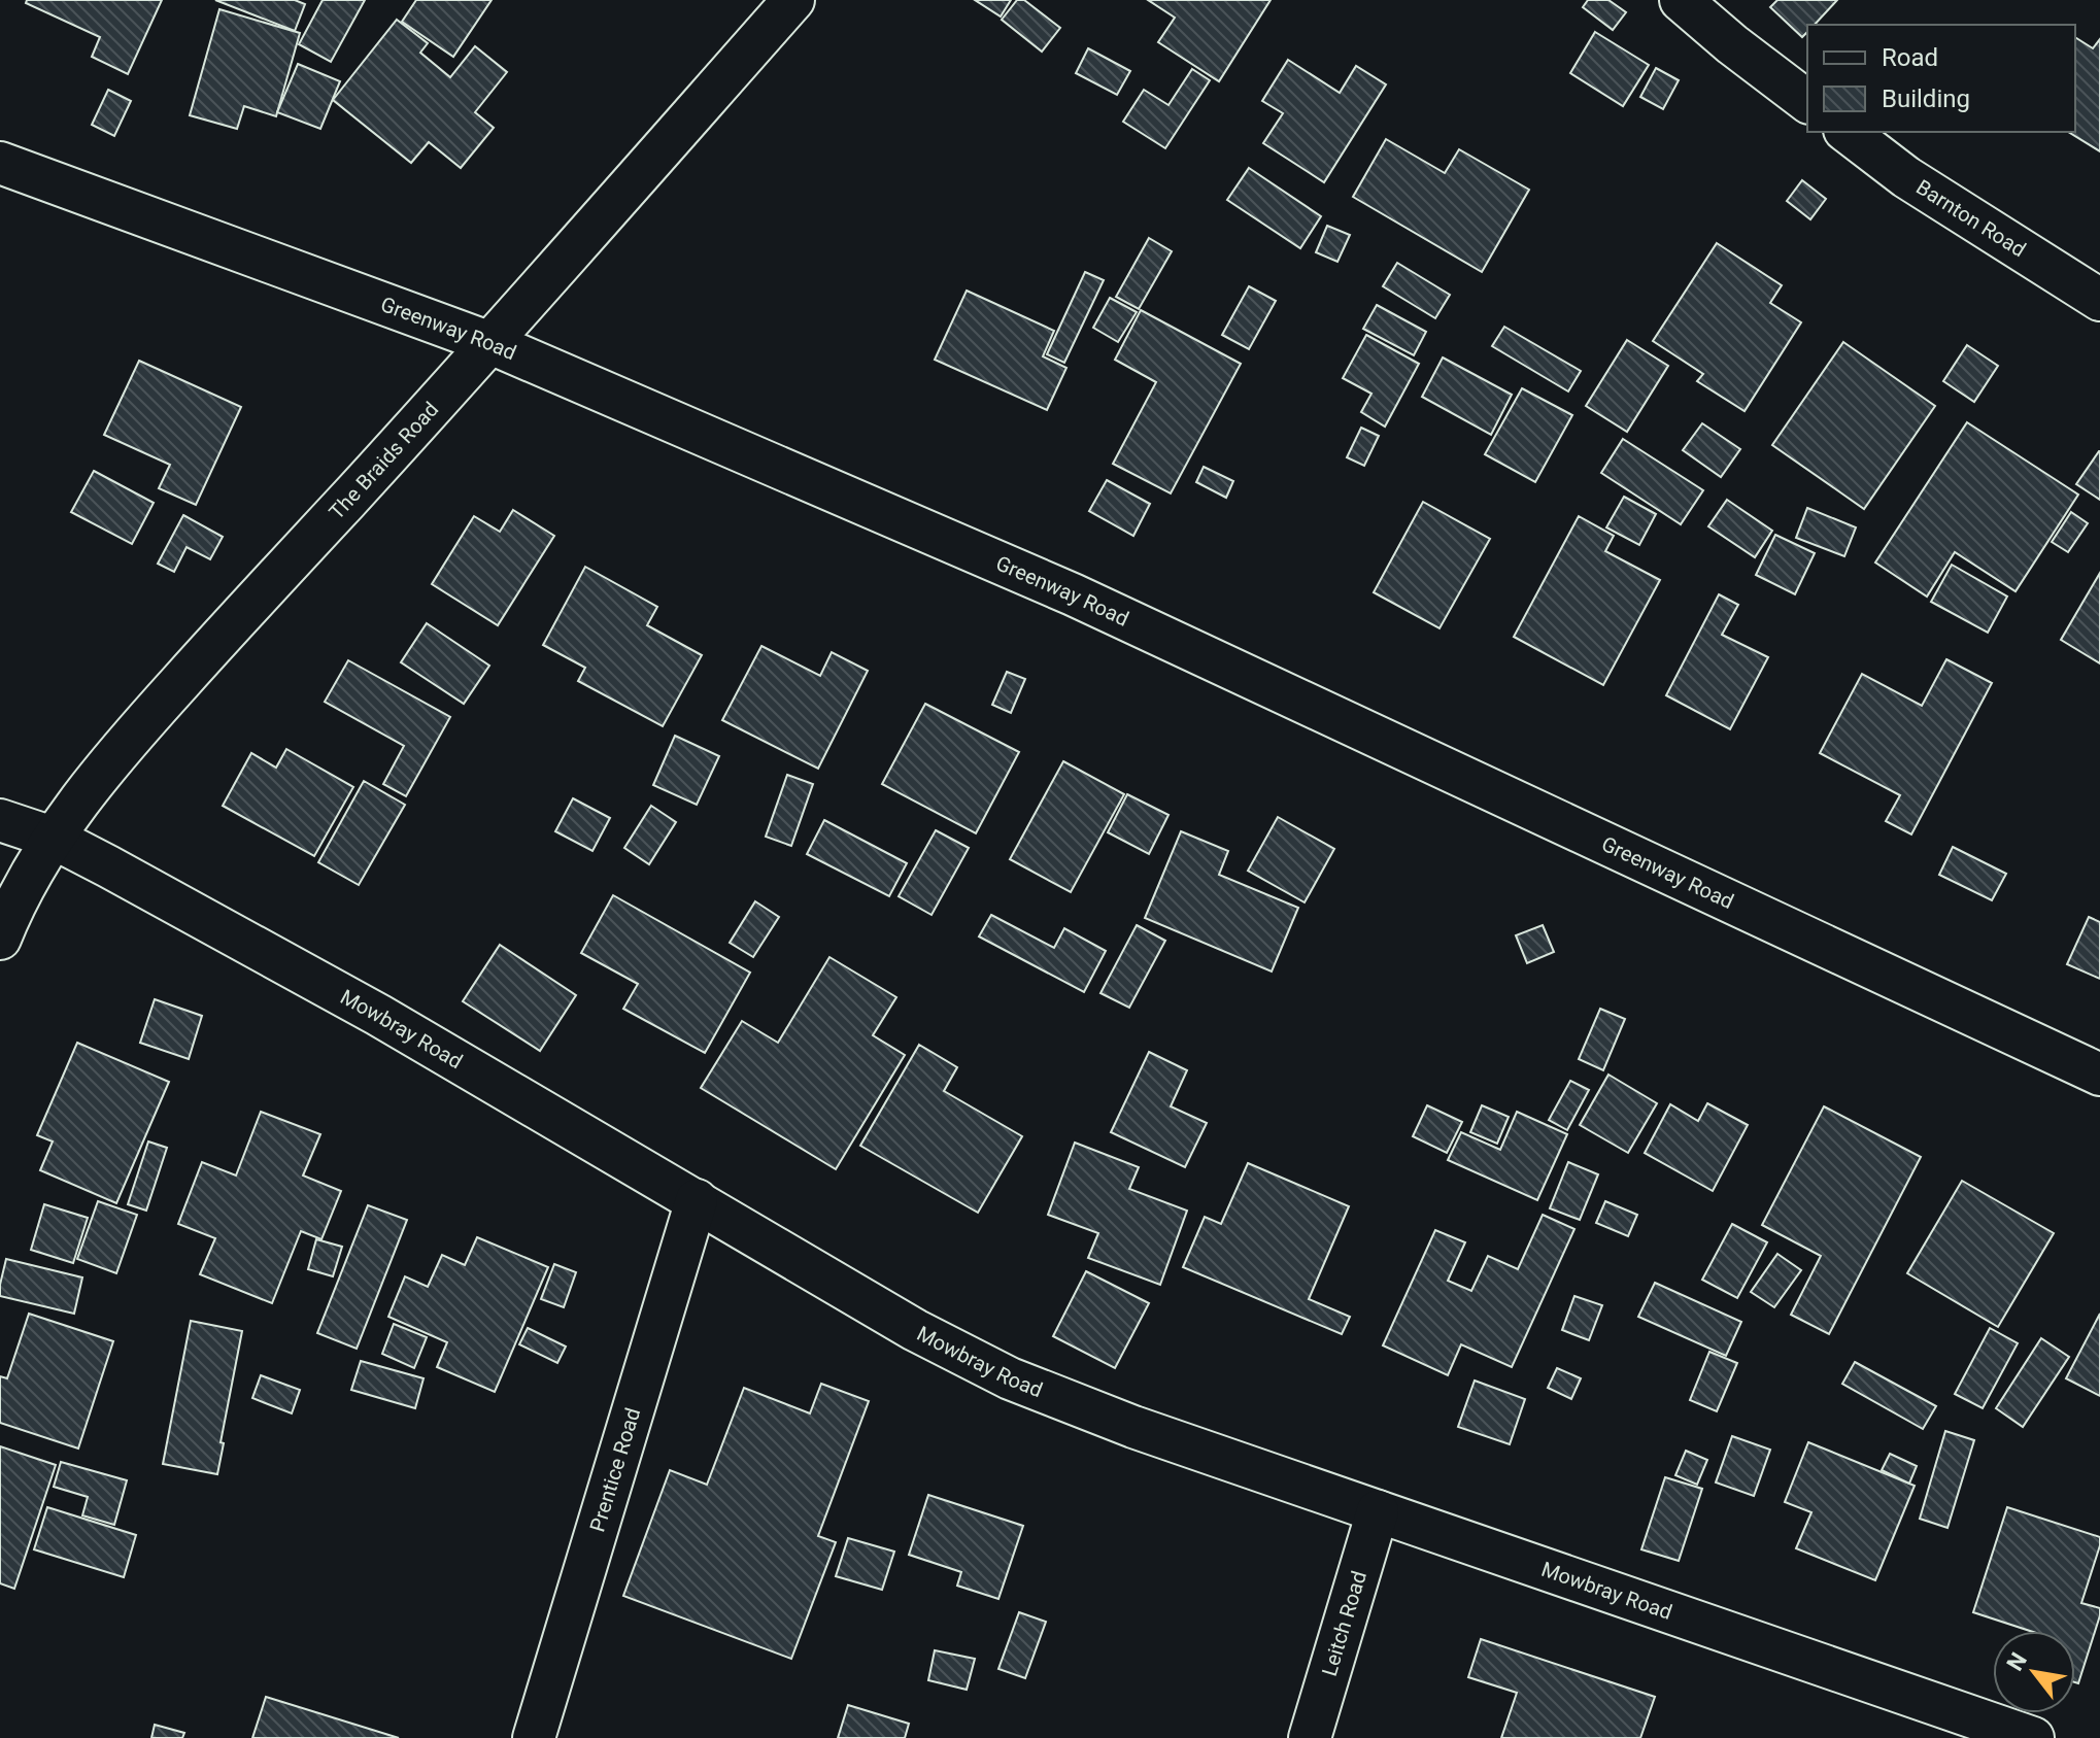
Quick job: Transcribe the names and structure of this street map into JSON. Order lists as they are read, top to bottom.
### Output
{
  "streets": {
    "street": [
      "Barnton Road",
      "Greenway Road",
      "The Braids Road",
      "Mowbray Road",
      "Prentice Road",
      "Leitch Road"
    ]
  },
  "crossings": [
    ["Greenway Road", "The Braids Road"],
    ["The Braids Road", "Mowbray Road"],
    ["Mowbray Road", "Prentice Road"],
    ["Mowbray Road", "Leitch Road"]
  ],
  "legend": ["Road", "Building"],
  "north": "top left"
}
